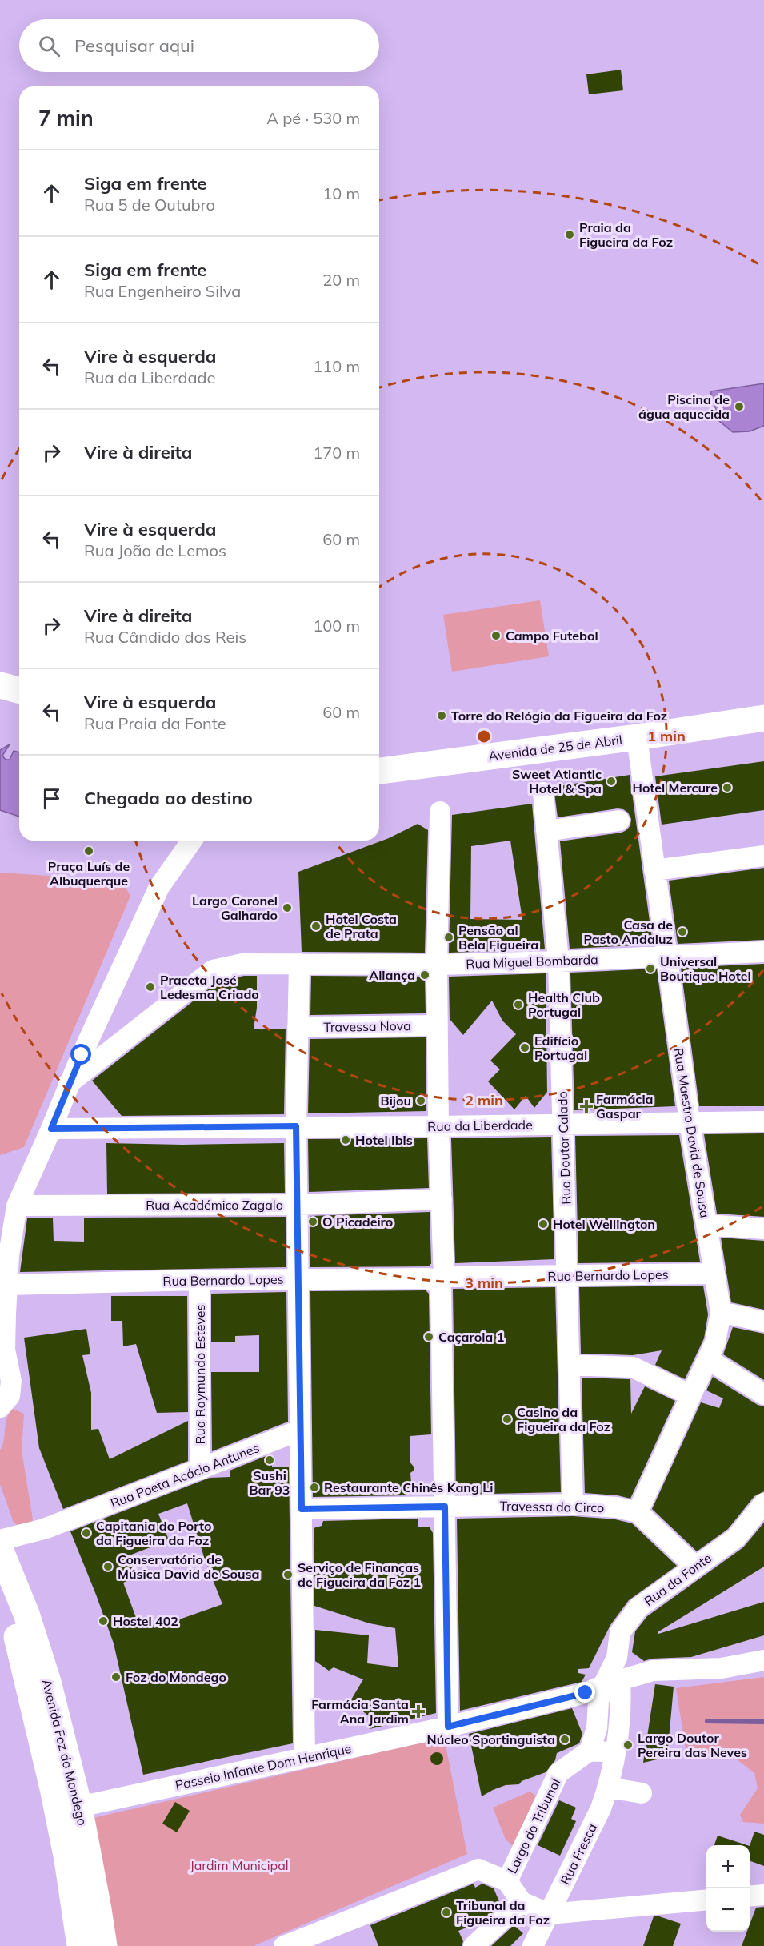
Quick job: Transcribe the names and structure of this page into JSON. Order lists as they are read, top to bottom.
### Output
{
  "streets": {
    "main road": ["Avenida de 25 de Abril", "Avenida Foz do Mondego"],
    "street": [
      "Rua Miguel Bombarda",
      "Travessa Nova",
      "Rua da Liberdade",
      "Rua Maestro David de Sousa",
      "Rua Doutor Calado",
      "Rua Académico Zagalo",
      "Rua Bernardo Lopes",
      "Rua Raymundo Esteves",
      "Rua Poeta Acácio Antunes",
      "Travessa do Circo",
      "Rua da Fonte",
      "Passeio Infante Dom Henrique",
      "Largo do Tribunal",
      "Rua Fresca"
    ]
  },
  "crossings": [
    ["Avenida de 25 de Abril", "Rua Maestro David de Sousa"],
    ["Rua Miguel Bombarda", "Rua Maestro David de Sousa"],
    ["Rua Miguel Bombarda", "Rua Doutor Calado"],
    ["Rua da Liberdade", "Rua Maestro David de Sousa"],
    ["Rua da Liberdade", "Rua Doutor Calado"],
    ["Rua Maestro David de Sousa", "Rua Bernardo Lopes"],
    ["Rua Maestro David de Sousa", "Travessa do Circo"],
    ["Rua Doutor Calado", "Rua Bernardo Lopes"],
    ["Rua Doutor Calado", "Travessa do Circo"],
    ["Rua Bernardo Lopes", "Rua Raymundo Esteves"],
    ["Rua Raymundo Esteves", "Rua Poeta Acácio Antunes"],
    ["Rua Poeta Acácio Antunes", "Avenida Foz do Mondego"],
    ["Rua da Fonte", "Passeio Infante Dom Henrique"],
    ["Rua da Fonte", "Largo do Tribunal"],
    ["Avenida Foz do Mondego", "Passeio Infante Dom Henrique"]
  ],
  "parks": ["Jardim Municipal"],
  "places": {
    "other": [
      "Praia da Figueira da Foz",
      "Piscina de água aquecida",
      "Campo Futebol",
      "Torre do Relógio da Figueira da Foz",
      "Sweet Atlantic Hotel & Spa",
      "Hotel Mercure",
      "Praça Luís de Albuquerque",
      "Largo Coronel Galhardo",
      "Hotel Costa de Prata",
      "Casa de Pasto Andaluz",
      "Pensão al Bela Figueira",
      "Universal Boutique Hotel",
      "Aliança",
      "Praceta José Ledesma Criado",
      "Health Club Portugal",
      "Edifício Portugal",
      "Bijou",
      "Hotel Ibis",
      "O Picadeiro",
      "Hotel Wellington",
      "Caçarola 1",
      "Casino da Figueira da Foz",
      "Sushi Bar 93",
      "Restaurante Chinês Kang Li",
      "Capitania do Porto da Figueira da Foz",
      "Conservatório de Música David de Sousa",
      "Serviço de Finanças de Figueira da Foz 1",
      "Hostel 402",
      "Foz do Mondego",
      "Núcleo Sportinguista",
      "Largo Doutor Pereira das Neves",
      "Tribunal da Figueira da Foz"
    ],
    "health": ["Farmácia Gaspar", "Farmácia Santa Ana Jardim"]
  },
  "page": {
    "search": "Pesquisar aqui",
    "heading": ["7 min", "A pé · 530 m"],
    "list": [
      ["Siga em frente", "Rua 5 de Outubro", "10 m"],
      ["Siga em frente", "Rua Engenheiro Silva", "20 m"],
      ["Vire à esquerda", "Rua da Liberdade", "110 m"],
      ["Vire à direita", "170 m"],
      ["Vire à esquerda", "Rua João de Lemos", "60 m"],
      ["Vire à direita", "Rua Cândido dos Reis", "100 m"],
      ["Vire à esquerda", "Rua Praia da Fonte", "60 m"],
      "Chegada ao destino"
    ],
    "map_buttons": ["+", "−"]
  },
  "rings": ["1 min", "2 min", "3 min"]
}
